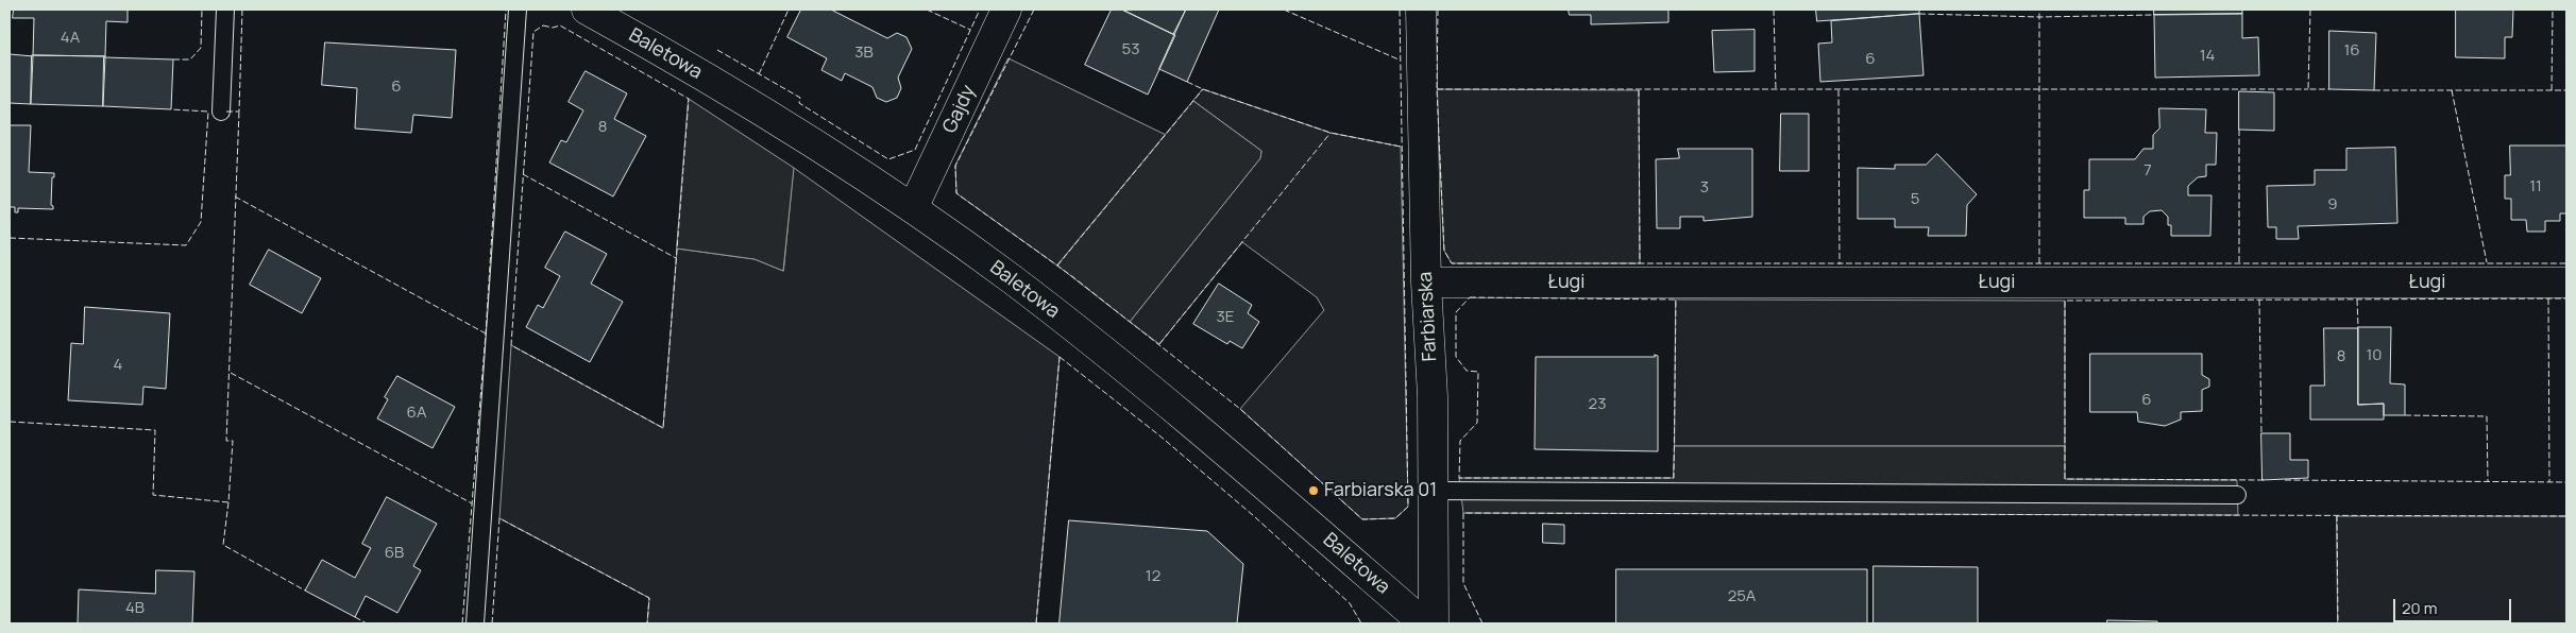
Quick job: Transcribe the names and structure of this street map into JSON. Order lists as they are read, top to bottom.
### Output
{
  "streets": {
    "street": [
      "Baletowa",
      "Gajdy",
      "Ługi",
      "Farbiarska"
    ]
  },
  "crossings": [
    ["Baletowa", "Gajdy"],
    ["Ługi", "Farbiarska"]
  ],
  "places": ["Farbiarska 01"],
  "house_numbers": [
    "4A",
    "53",
    "16",
    "3B",
    "14",
    "6",
    "6",
    "8",
    "7",
    "11",
    "3",
    "5",
    "9",
    "3E",
    "10",
    "8",
    "4",
    "6",
    "23",
    "6A",
    "6B",
    "12",
    "25A",
    "4B"
  ],
  "scale_bar": "20 m"
}
